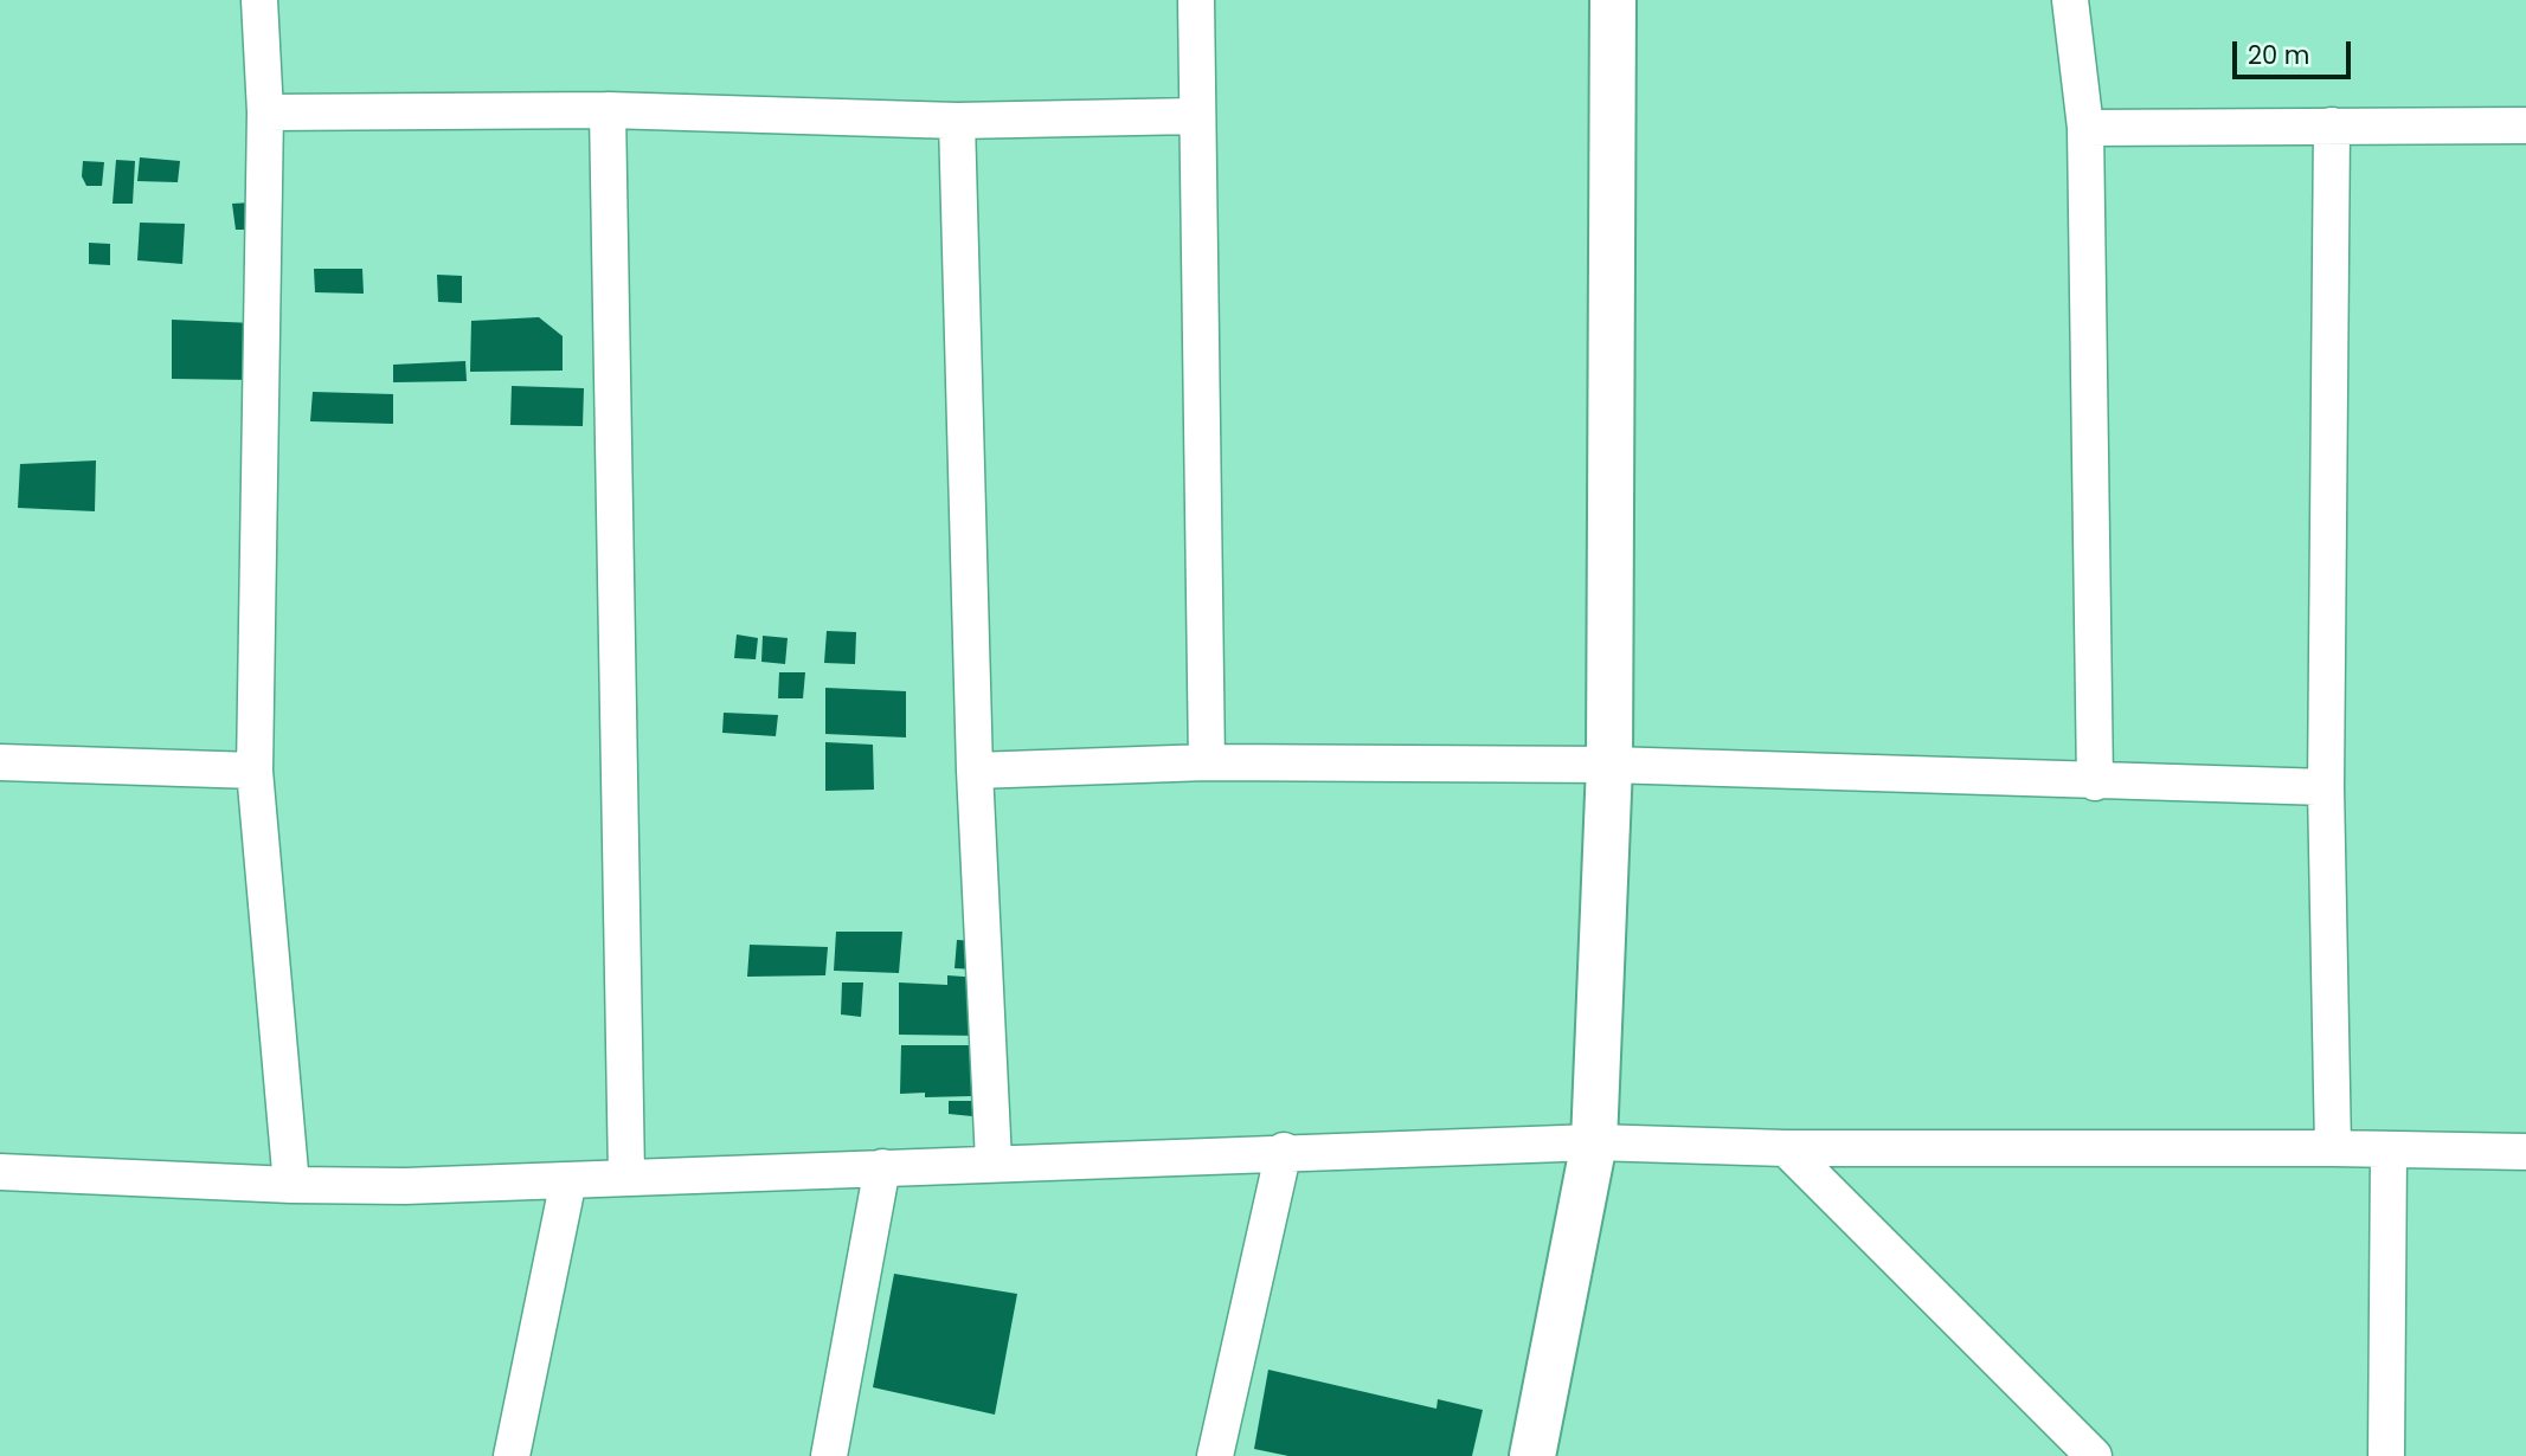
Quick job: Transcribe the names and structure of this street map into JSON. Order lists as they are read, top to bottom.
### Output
{
  "scale_bar": "20 m"
}
